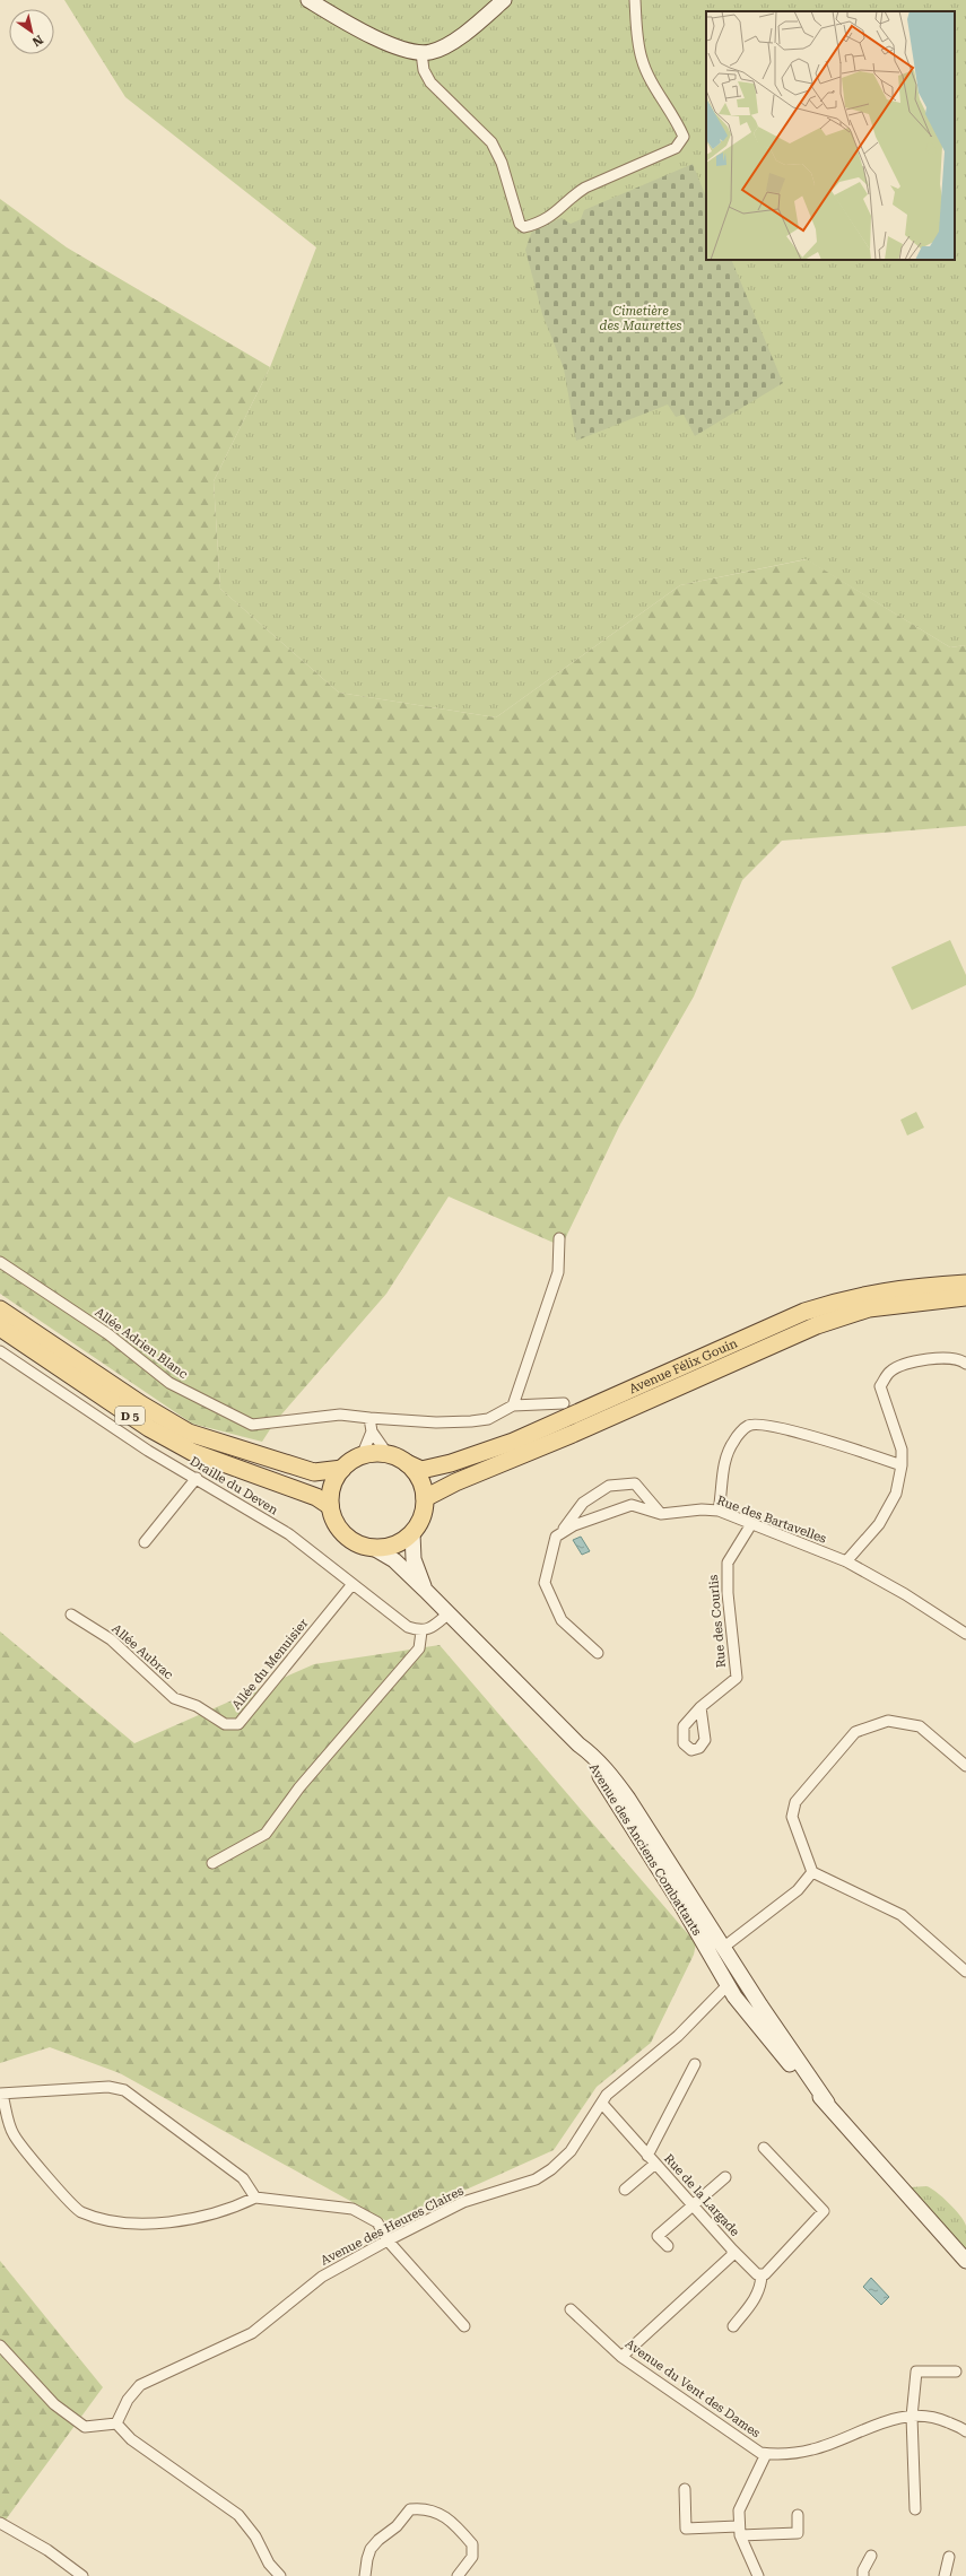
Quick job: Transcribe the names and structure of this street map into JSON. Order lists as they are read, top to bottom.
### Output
{
  "streets": {
    "main road": ["Avenue Félix Gouin", "D 5", "Avenue des Anciens Combattants"],
    "street": [
      "Allée Adrien Blanc",
      "Draille du Deven",
      "Rue des Bartavelles",
      "Rue des Courlis",
      "Allée Aubrac",
      "Allée du Menuisier",
      "Rue de la Largade",
      "Avenue des Heures Claires",
      "Avenue du Vent des Dames"
    ]
  },
  "crossings": [
    ["Avenue Félix Gouin", "D 5"],
    ["Avenue Félix Gouin", "Avenue des Anciens Combattants"],
    ["D 5", "Avenue des Anciens Combattants"],
    ["Draille du Deven", "Allée du Menuisier"],
    ["Rue des Bartavelles", "Rue des Courlis"],
    ["Allée Aubrac", "Allée du Menuisier"],
    ["Avenue des Anciens Combattants", "Avenue des Heures Claires"],
    ["Rue de la Largade", "Avenue des Heures Claires"],
    ["Rue de la Largade", "Avenue du Vent des Dames"]
  ],
  "parks": ["Cimetière des Maurettes"],
  "north": "bottom right"
}
